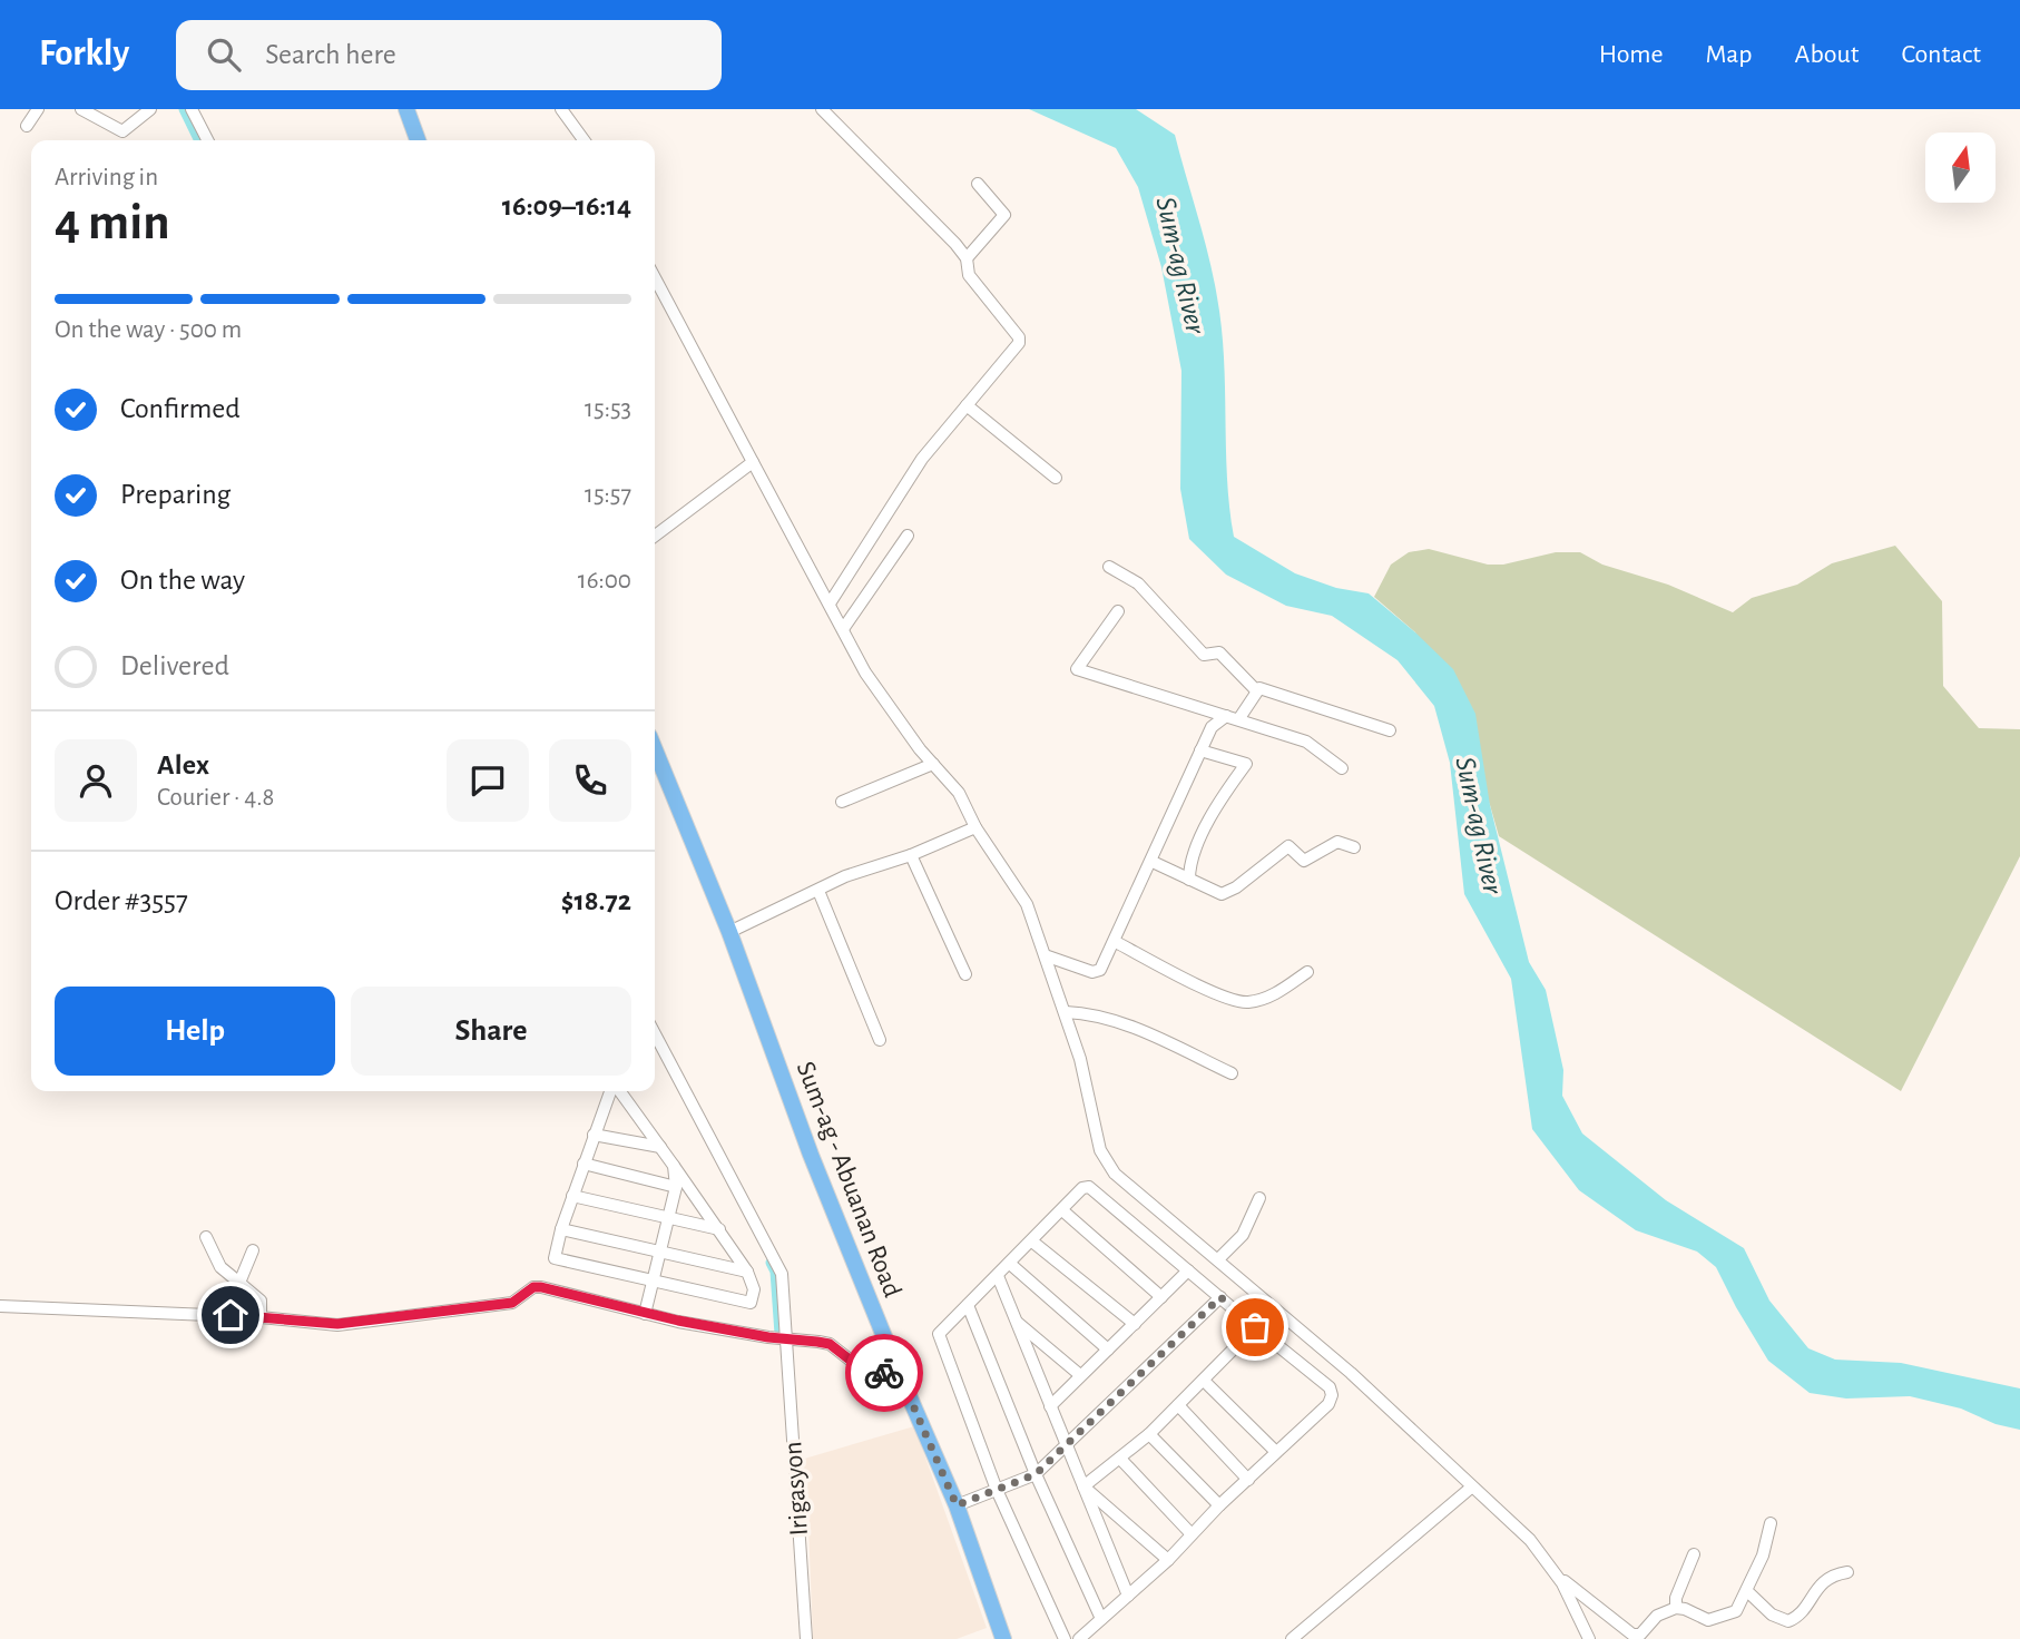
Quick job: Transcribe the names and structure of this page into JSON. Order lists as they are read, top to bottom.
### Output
{
  "streets": {
    "main road": ["Sum-ag - Abuanan Road"],
    "street": ["Irigasyon"]
  },
  "water": ["Sum-ag River"],
  "north": "top",
  "page": {
    "header": "Forkly",
    "search": "Search here",
    "nav": [
      "Home",
      "Map",
      "About",
      "Contact"
    ],
    "heading": ["4 min", "Arriving in", "16:09–16:14"],
    "panel": [
      "Alex",
      "Courier · 4.8",
      "Order #3557",
      "$18.72"
    ],
    "bar": "On the way · 500 m",
    "list": [
      ["Confirmed", "15:53"],
      ["Preparing", "15:57"],
      ["On the way", "16:00"],
      "Delivered"
    ],
    "buttons": ["Help", "Share"]
  }
}
